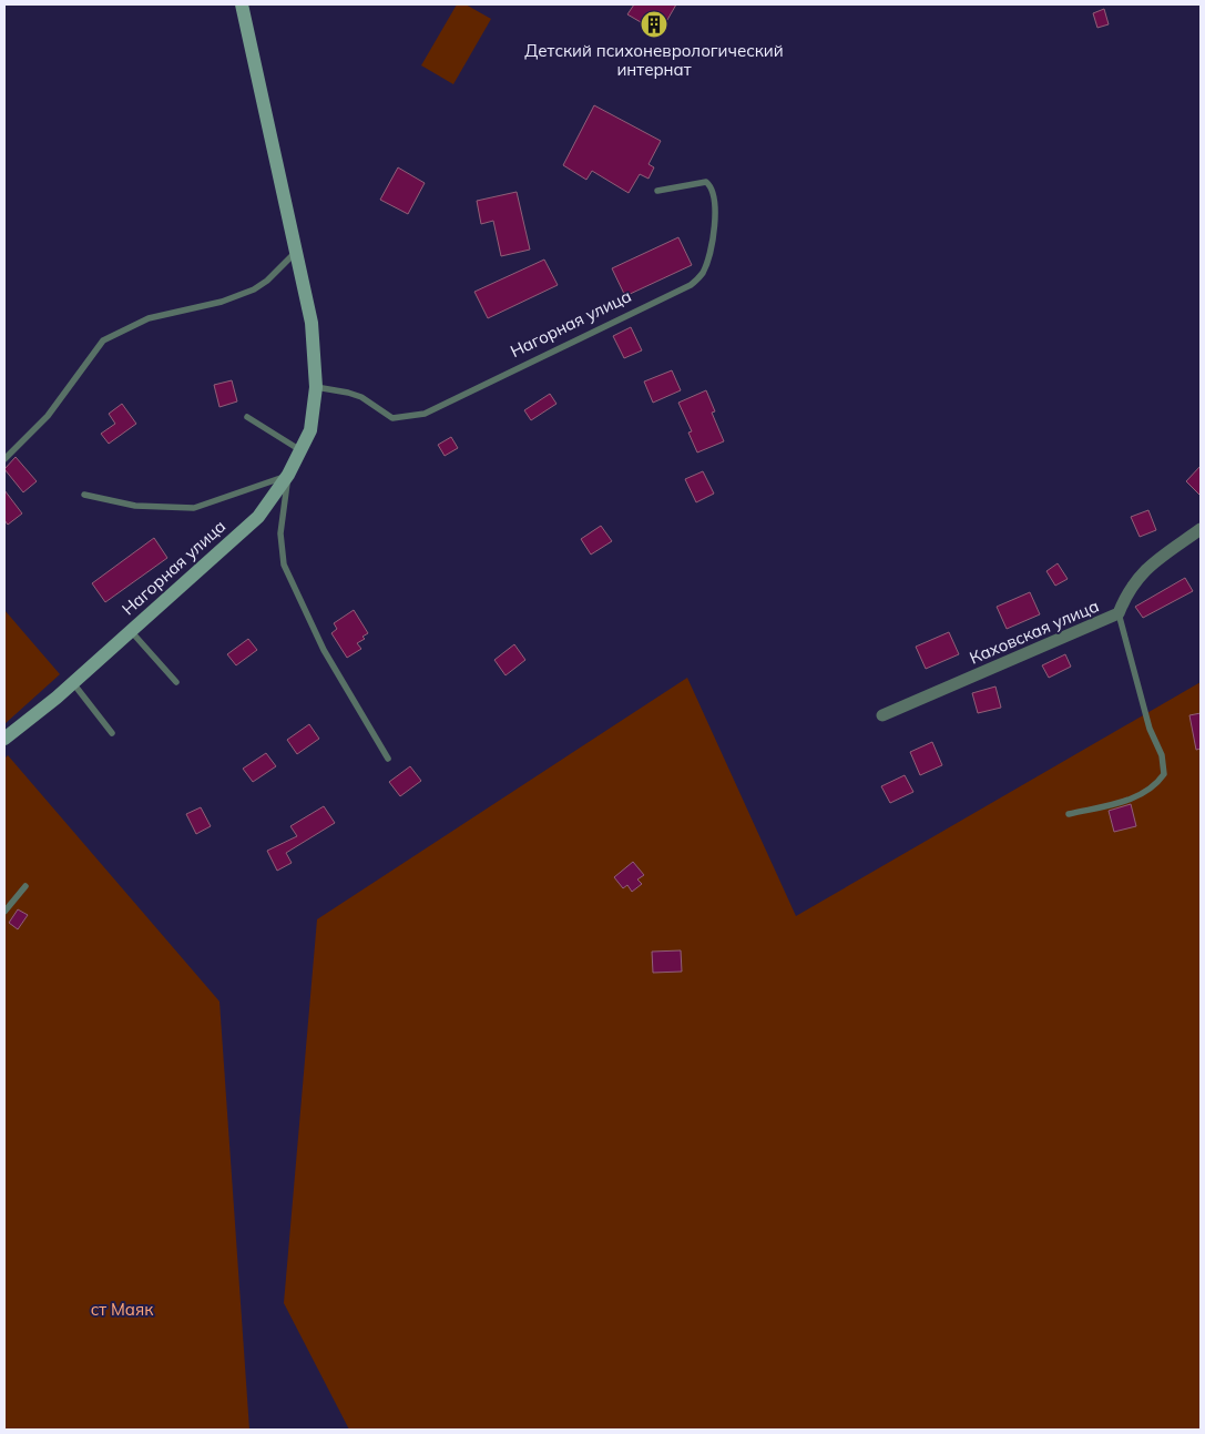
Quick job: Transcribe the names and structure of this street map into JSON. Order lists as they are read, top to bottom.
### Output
{
  "streets": {
    "main road": ["Нагорная улица"],
    "street": ["Каховская улица"]
  },
  "parks": ["ст Маяк"],
  "places": {
    "building": ["Детский психоневрологический интернат"]
  }
}
